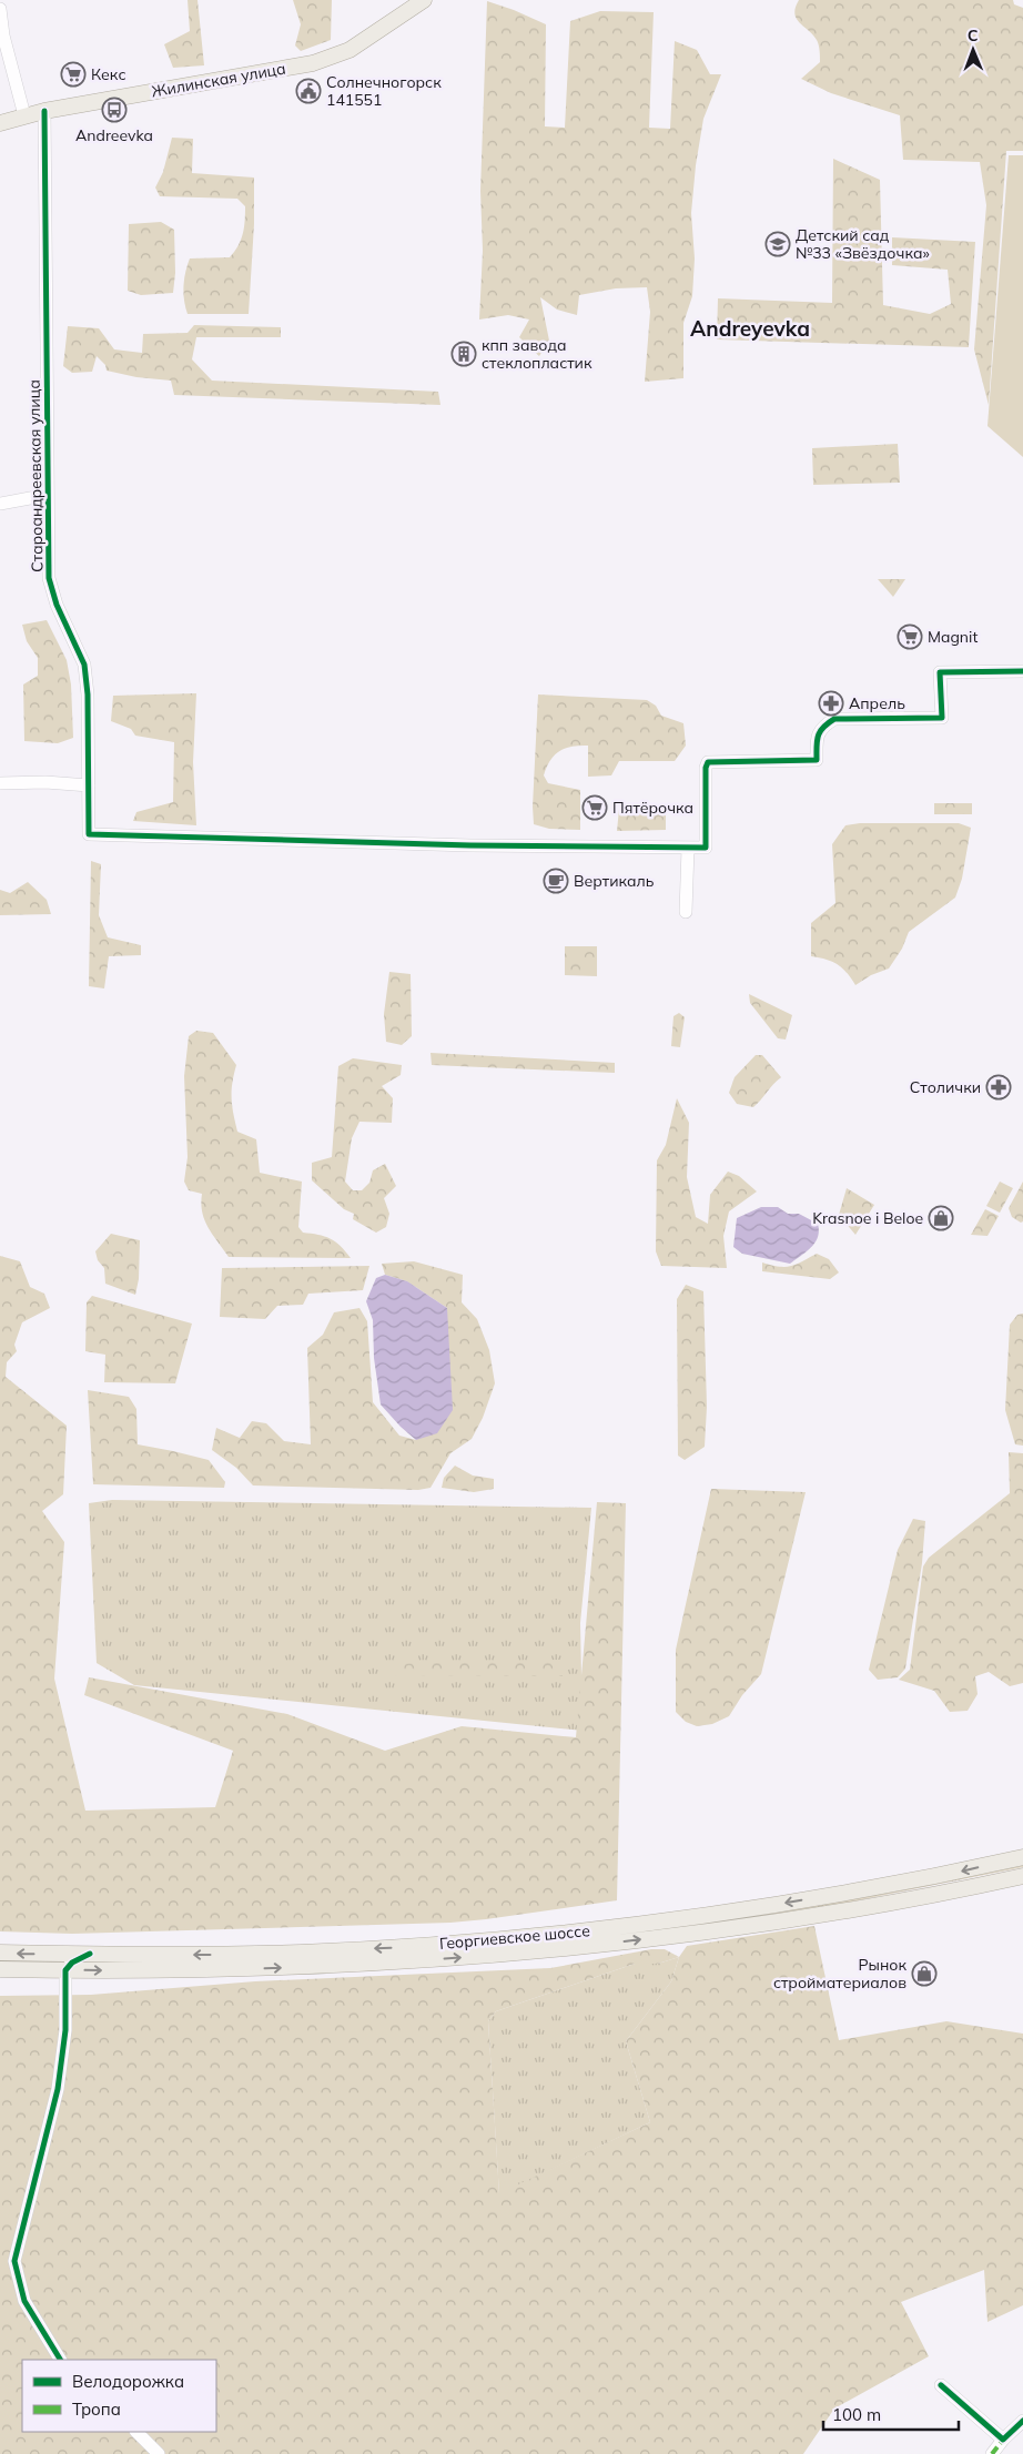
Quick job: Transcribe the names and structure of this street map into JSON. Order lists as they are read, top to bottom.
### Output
{
  "streets": {
    "main road": ["Жилинская улица", "Георгиевское шоссе"],
    "street": ["Староандреевская улица"]
  },
  "crossings": [
    ["Жилинская улица", "Староандреевская улица"]
  ],
  "districts": ["Andreyevka"],
  "places": {
    "supermarket": ["Кекс", "Magnit", "Пятёрочка"],
    "public building": ["Солнечногорск 141551"],
    "bus stop": ["Andreevka"],
    "school or university": ["Детский сад №33 «Звёздочка»"],
    "building": ["кпп завода стеклопластик"],
    "pharmacy": ["Апрель", "Столички"],
    "cafe": ["Вертикаль"],
    "shop": ["Krasnoe i Beloe", "Рынок стройматериалов"]
  },
  "legend": ["Велодорожка", "Тропа"],
  "scale_bar": "100 m",
  "north": "top"
}
